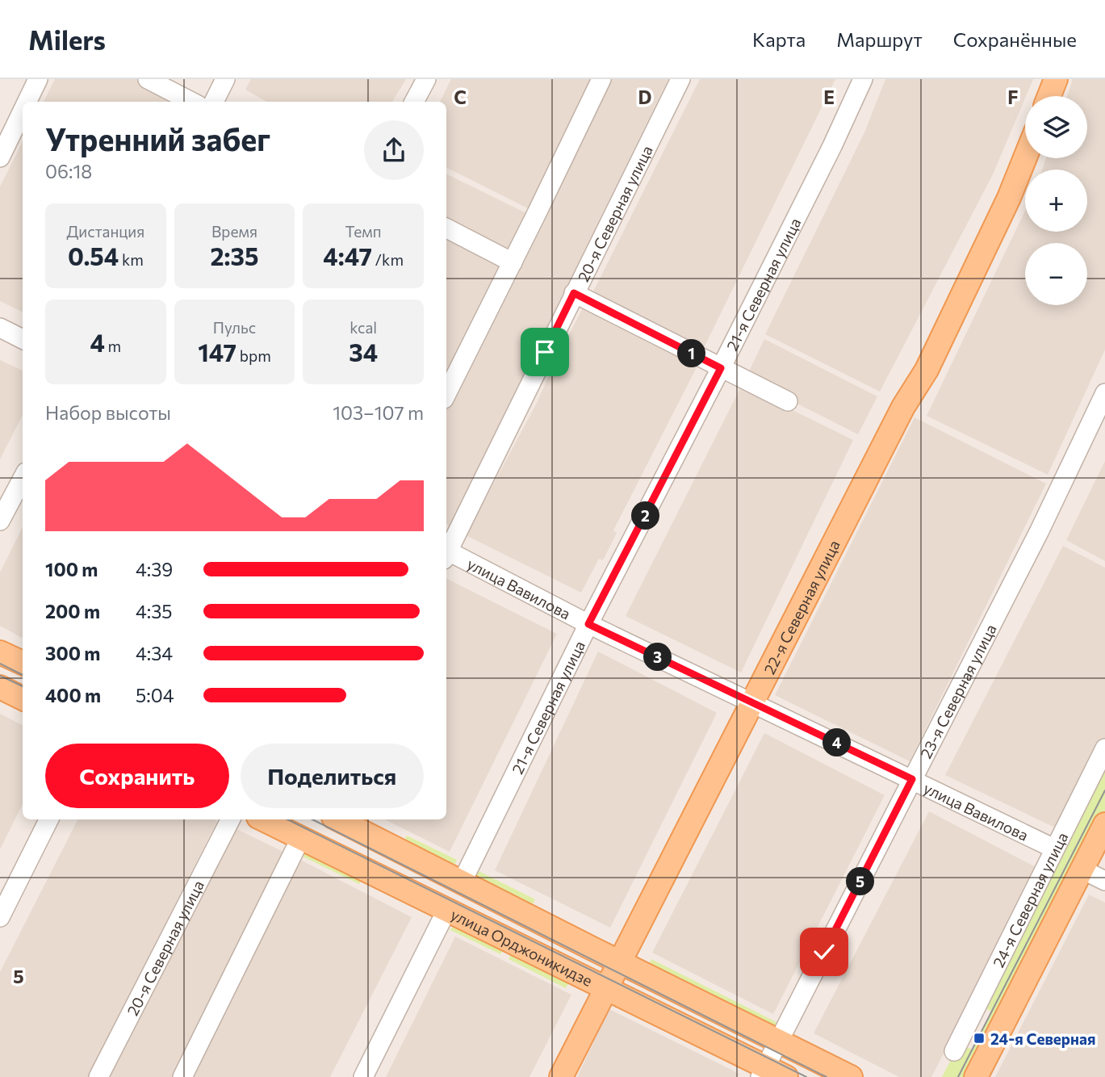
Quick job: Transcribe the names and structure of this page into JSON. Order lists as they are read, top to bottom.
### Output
{
  "streets": {
    "main road": ["22-я Северная улица", "24-я Северная улица", "улица Орджоникидзе"],
    "street": [
      "20-я Северная улица",
      "21-я Северная улица",
      "улица Вавилова",
      "23-я Северная улица"
    ]
  },
  "crossings": [
    ["21-я Северная улица", "улица Вавилова"],
    ["21-я Северная улица", "улица Орджоникидзе"],
    ["улица Вавилова", "22-я Северная улица"],
    ["улица Вавилова", "23-я Северная улица"],
    ["улица Вавилова", "24-я Северная улица"],
    ["22-я Северная улица", "улица Орджоникидзе"],
    ["23-я Северная улица", "улица Орджоникидзе"]
  ],
  "places": {
    "transit": ["24-я Северная"]
  },
  "page": {
    "header": "Milers",
    "nav": ["Карта", "Маршрут", "Сохранённые"],
    "map_buttons": ["+", "−"],
    "heading": ["Утренний забег", "06:18"],
    "stats": [
      ["Дистанция", "0.54 km"],
      ["Время", "2:35"],
      ["Темп", "4:47 /km"],
      ["4 m"],
      ["Пульс", "147 bpm"],
      ["kcal", "34"]
    ],
    "pins": [
      "1",
      "2",
      "3",
      "4",
      "5"
    ],
    "chart": ["Набор высоты", "103–107 m"],
    "list": [
      {
        "name": "100 m",
        "note": "4:39"
      },
      {
        "name": "200 m",
        "note": "4:35"
      },
      {
        "name": "300 m",
        "note": "4:34"
      },
      {
        "name": "400 m",
        "note": "5:04"
      }
    ],
    "buttons": ["Сохранить", "Поделиться"]
  },
  "grid": {
    "columns": [
      "C",
      "D",
      "E",
      "F"
    ],
    "rows": ["5"]
  }
}
